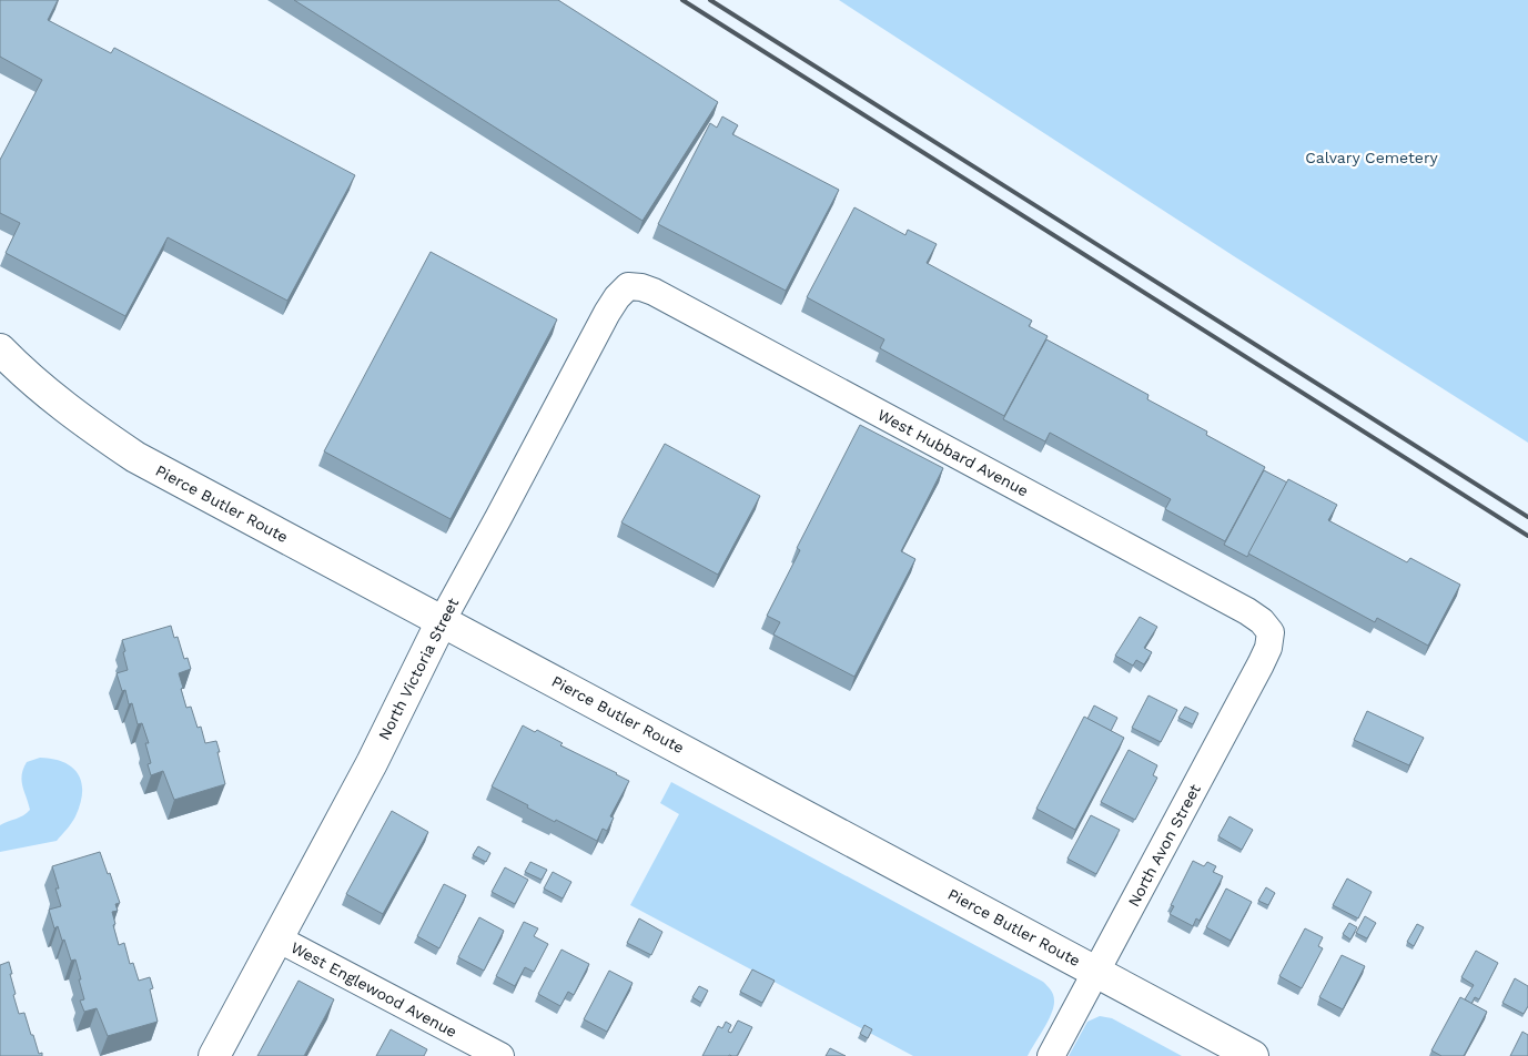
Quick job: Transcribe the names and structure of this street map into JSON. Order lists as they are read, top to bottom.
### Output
{
  "streets": {
    "main road": ["Pierce Butler Route", "North Victoria Street"],
    "street": ["West Hubbard Avenue", "North Avon Street", "West Englewood Avenue"]
  },
  "crossings": [
    ["West Hubbard Avenue", "North Victoria Street"],
    ["West Hubbard Avenue", "North Avon Street"],
    ["Pierce Butler Route", "North Victoria Street"],
    ["Pierce Butler Route", "North Avon Street"],
    ["North Victoria Street", "West Englewood Avenue"]
  ],
  "parks": ["Calvary Cemetery"]
}
